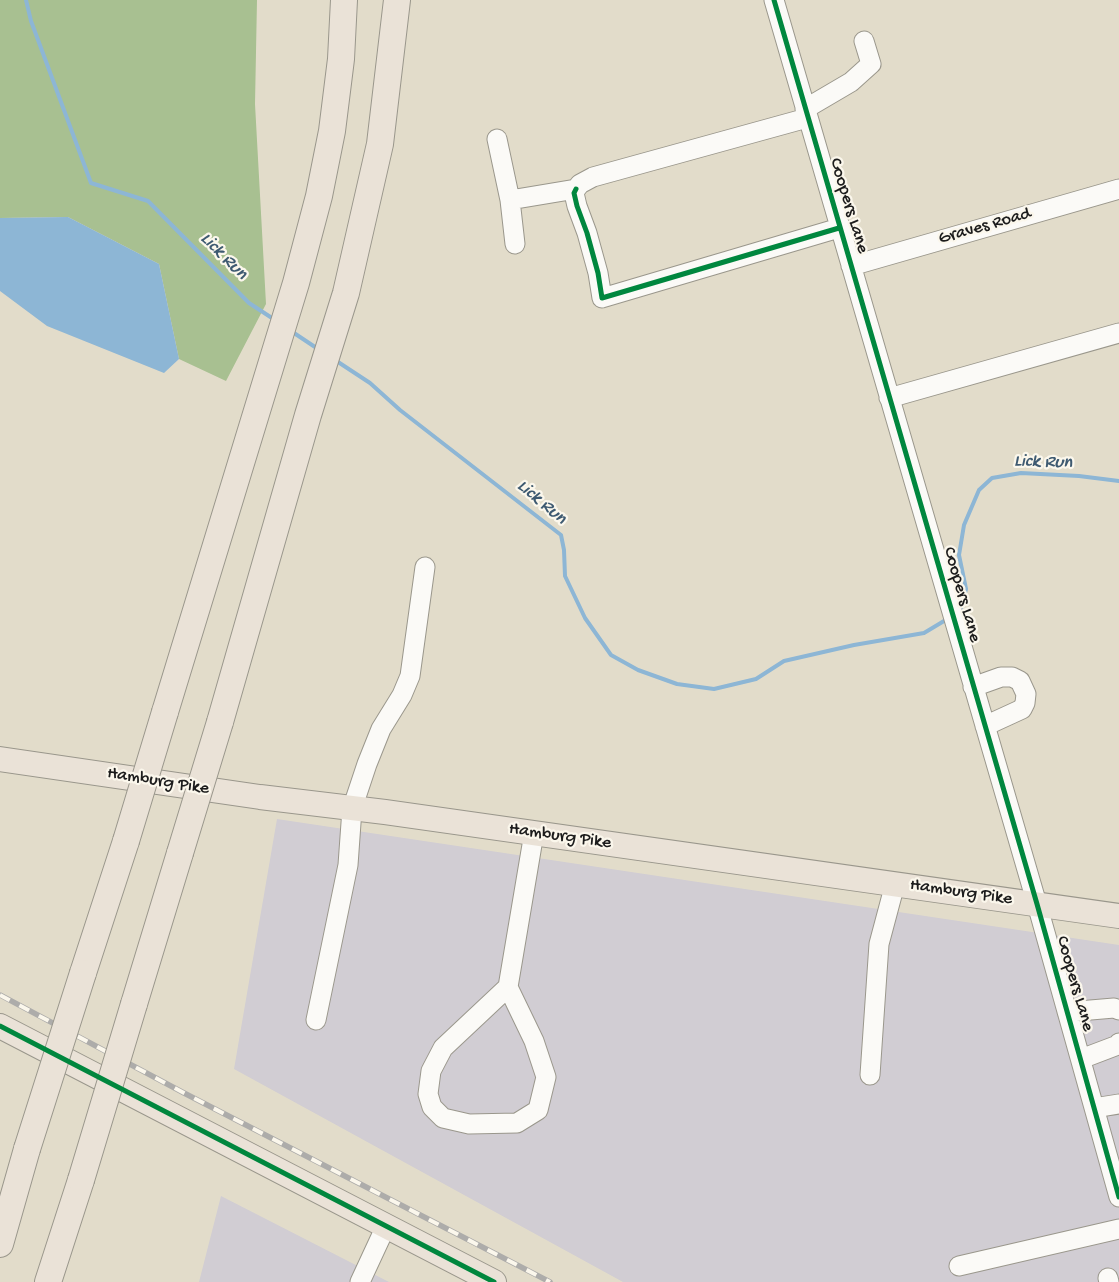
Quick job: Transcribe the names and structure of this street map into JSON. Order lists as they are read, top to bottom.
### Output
{
  "streets": {
    "main road": ["Hamburg Pike"],
    "street": ["Coopers Lane", "Graves Road"]
  },
  "crossings": [
    ["Coopers Lane", "Graves Road"],
    ["Coopers Lane", "Hamburg Pike"]
  ],
  "water": ["Lick Run"]
}
